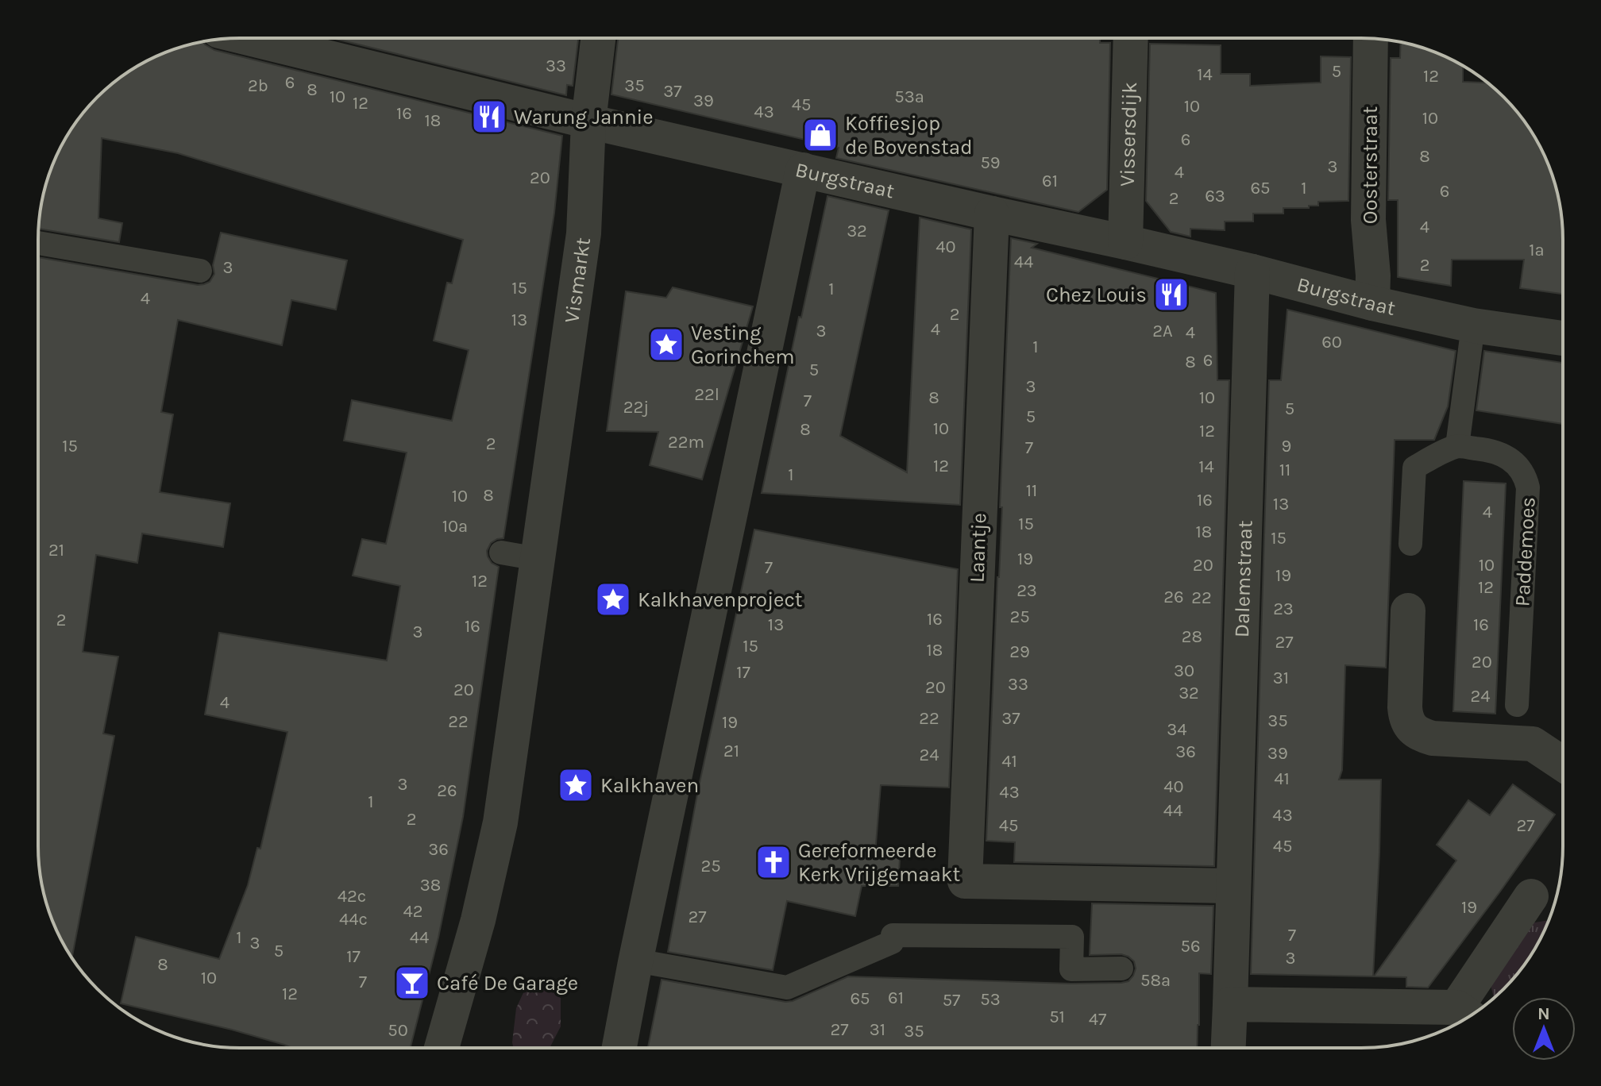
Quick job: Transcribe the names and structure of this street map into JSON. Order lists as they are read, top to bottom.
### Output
{
  "streets": {
    "street": [
      "Vissersdijk",
      "Oosterstraat",
      "Burgstraat",
      "Vismarkt",
      "Laantje",
      "Dalemstraat"
    ],
    "lane": ["Paddemoes"]
  },
  "crossings": [
    ["Vissersdijk", "Burgstraat"],
    ["Oosterstraat", "Burgstraat"],
    ["Burgstraat", "Vismarkt"],
    ["Burgstraat", "Laantje"],
    ["Burgstraat", "Dalemstraat"],
    ["Laantje", "Dalemstraat"]
  ],
  "places": {
    "restaurant": ["Warung Jannie", "Chez Louis"],
    "shop": ["Koffiesjop de Bovenstad"],
    "place": ["Vesting Gorinchem", "Kalkhavenproject", "Kalkhaven"],
    "church": ["Gereformeerde Kerk Vrijgemaakt"],
    "bar": ["Café De Garage"]
  },
  "house_numbers": [
    "33",
    "5",
    "14",
    "12",
    "6",
    "2b",
    "35",
    "8",
    "37",
    "10",
    "53a",
    "39",
    "12",
    "45",
    "10",
    "43",
    "16",
    "10",
    "18",
    "6",
    "8",
    "59",
    "3",
    "4",
    "20",
    "61",
    "65",
    "1",
    "6",
    "63",
    "2",
    "4",
    "32",
    "40",
    "1a",
    "44",
    "2",
    "3",
    "15",
    "1",
    "4",
    "2",
    "13",
    "4",
    "3",
    "2A",
    "4",
    "60",
    "1",
    "6",
    "8",
    "5",
    "3",
    "22l",
    "8",
    "10",
    "7",
    "22j",
    "5",
    "5",
    "10",
    "8",
    "12",
    "22m",
    "2",
    "15",
    "9",
    "7",
    "12",
    "14",
    "11",
    "1",
    "11",
    "8",
    "10",
    "16",
    "13",
    "4",
    "15",
    "10a",
    "18",
    "15",
    "21",
    "19",
    "20",
    "10",
    "7",
    "19",
    "12",
    "12",
    "23",
    "26",
    "22",
    "23",
    "25",
    "16",
    "2",
    "13",
    "16",
    "16",
    "3",
    "28",
    "27",
    "15",
    "18",
    "29",
    "20",
    "30",
    "17",
    "31",
    "33",
    "20",
    "20",
    "32",
    "24",
    "4",
    "22",
    "37",
    "35",
    "22",
    "19",
    "34",
    "21",
    "36",
    "39",
    "24",
    "41",
    "41",
    "3",
    "40",
    "26",
    "43",
    "1",
    "44",
    "43",
    "2",
    "45",
    "27",
    "45",
    "36",
    "25",
    "38",
    "42c",
    "19",
    "42",
    "27",
    "44c",
    "7",
    "1",
    "44",
    "3",
    "56",
    "5",
    "17",
    "3",
    "8",
    "10",
    "58a",
    "7",
    "12",
    "61",
    "65",
    "53",
    "57",
    "51",
    "47",
    "27",
    "31",
    "50",
    "35"
  ],
  "north": "top"
}
